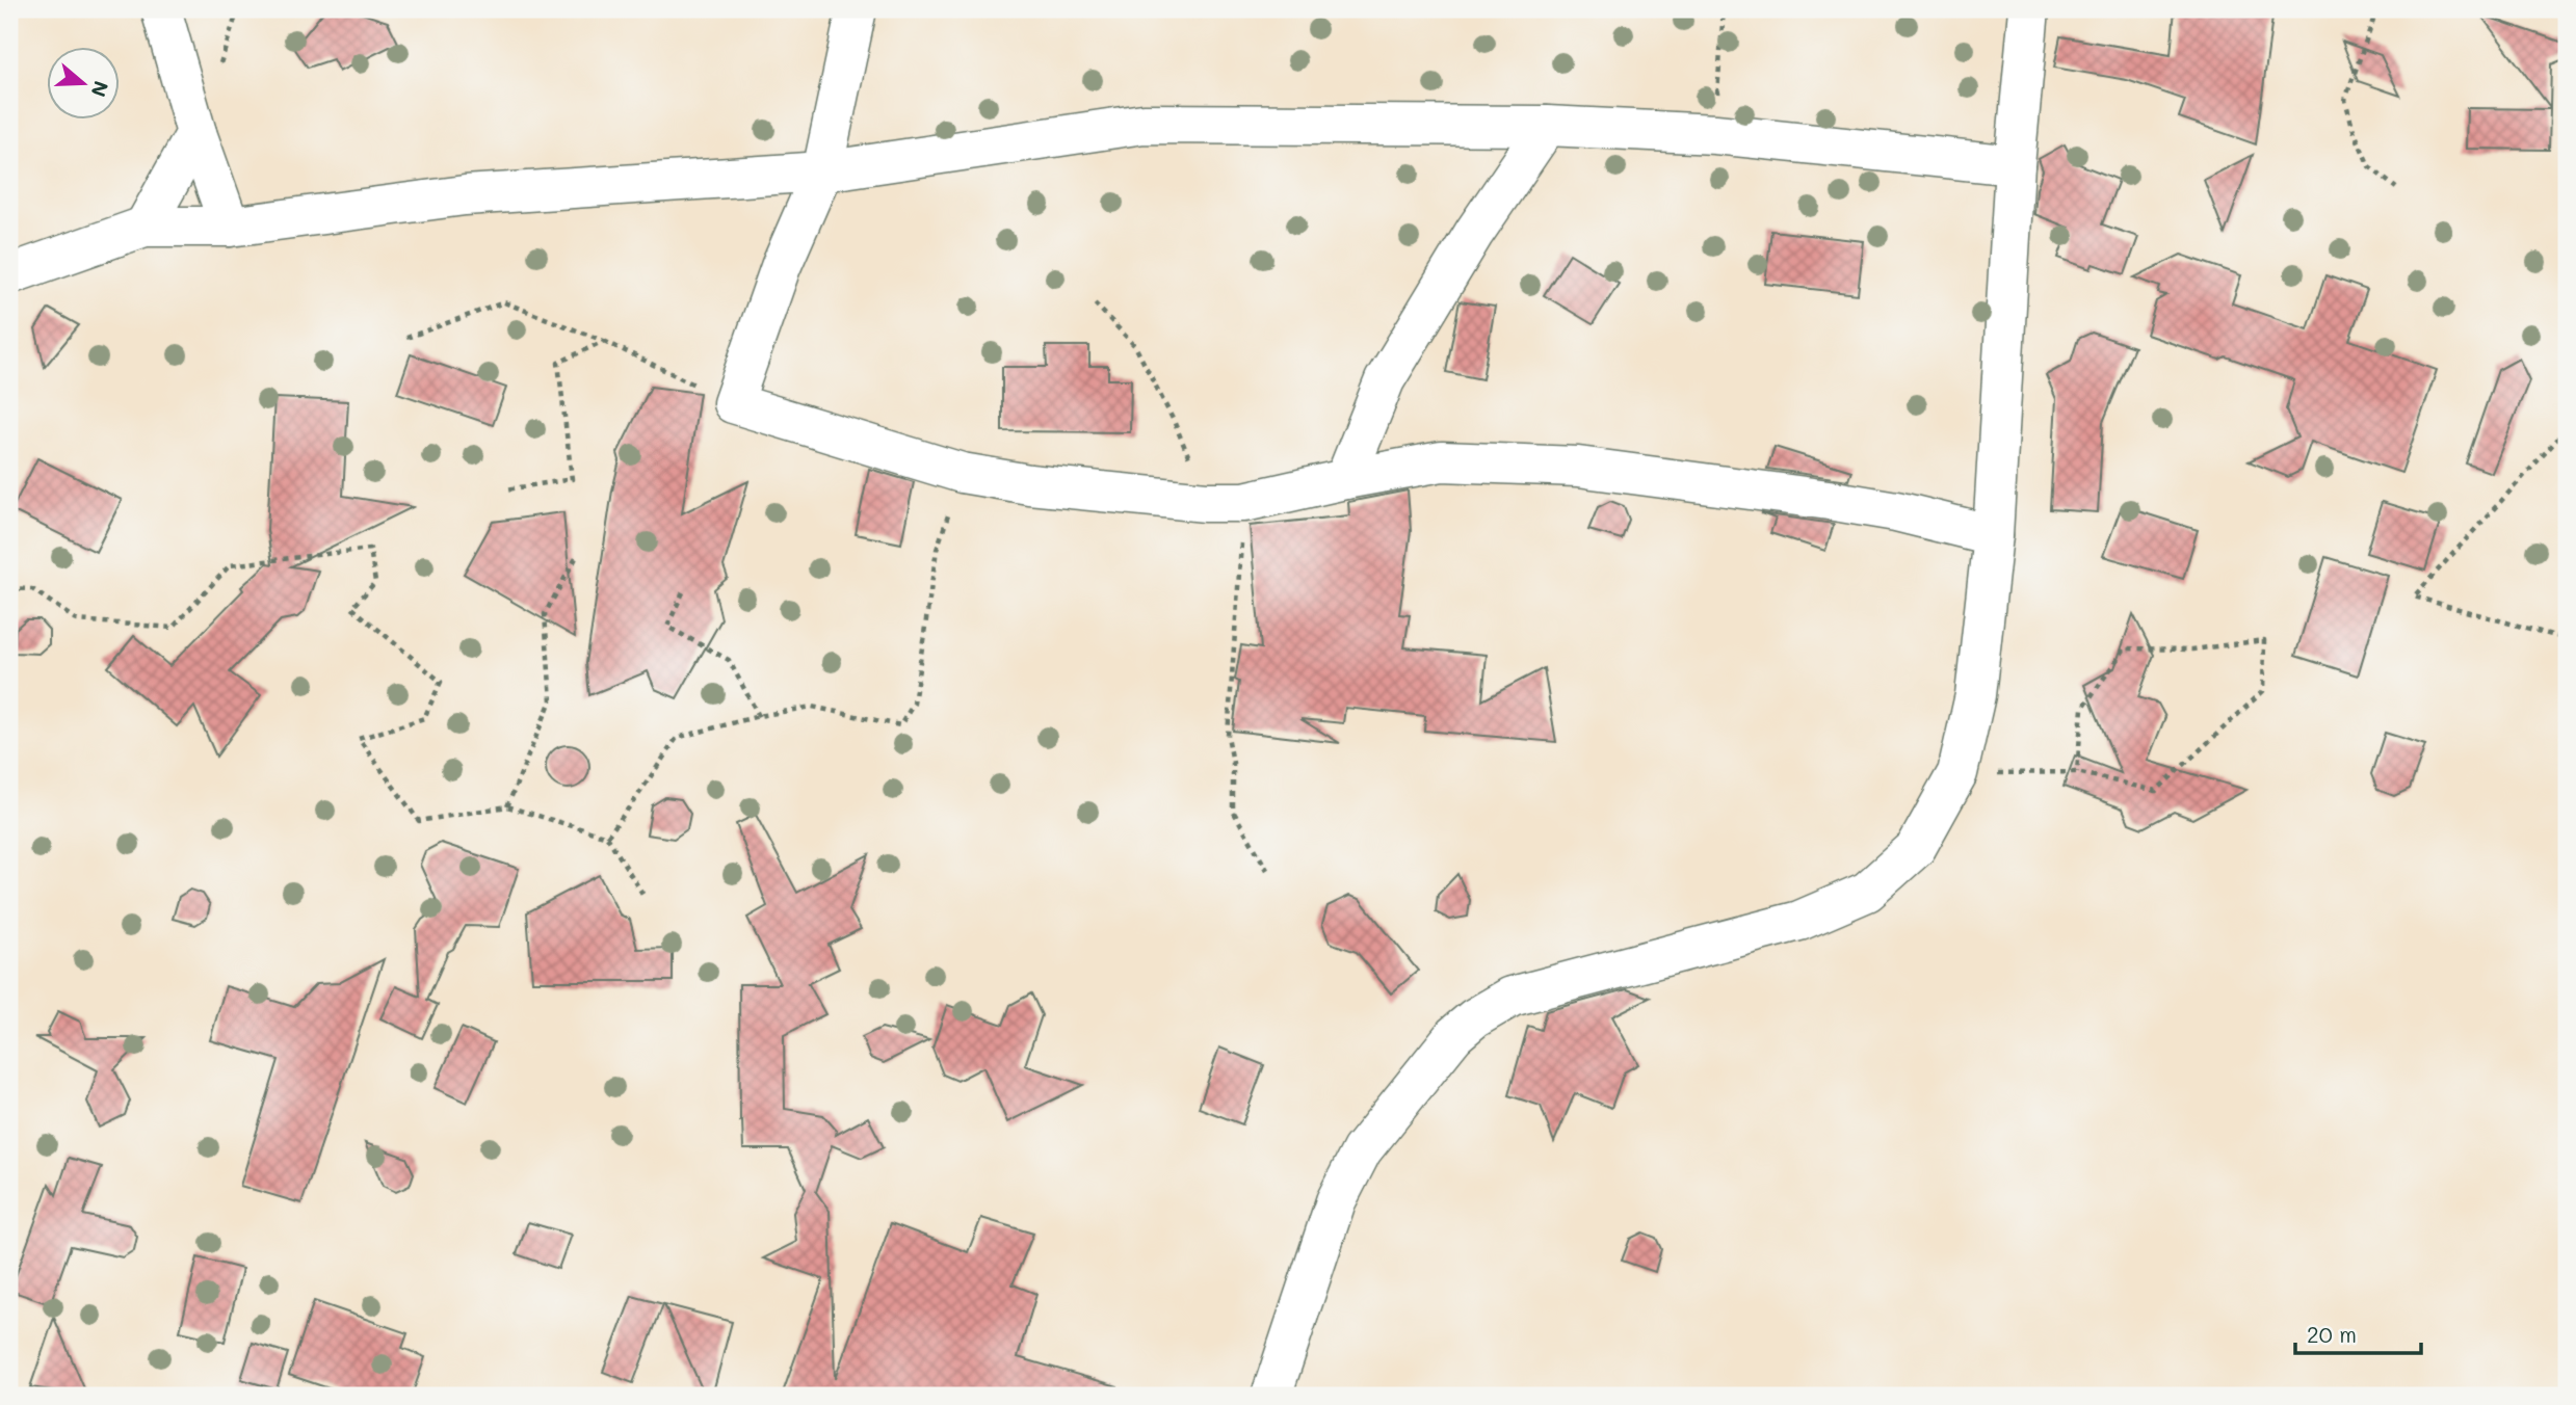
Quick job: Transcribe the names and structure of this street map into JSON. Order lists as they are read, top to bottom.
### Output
{
  "scale_bar": "20 m",
  "north": "right"
}
